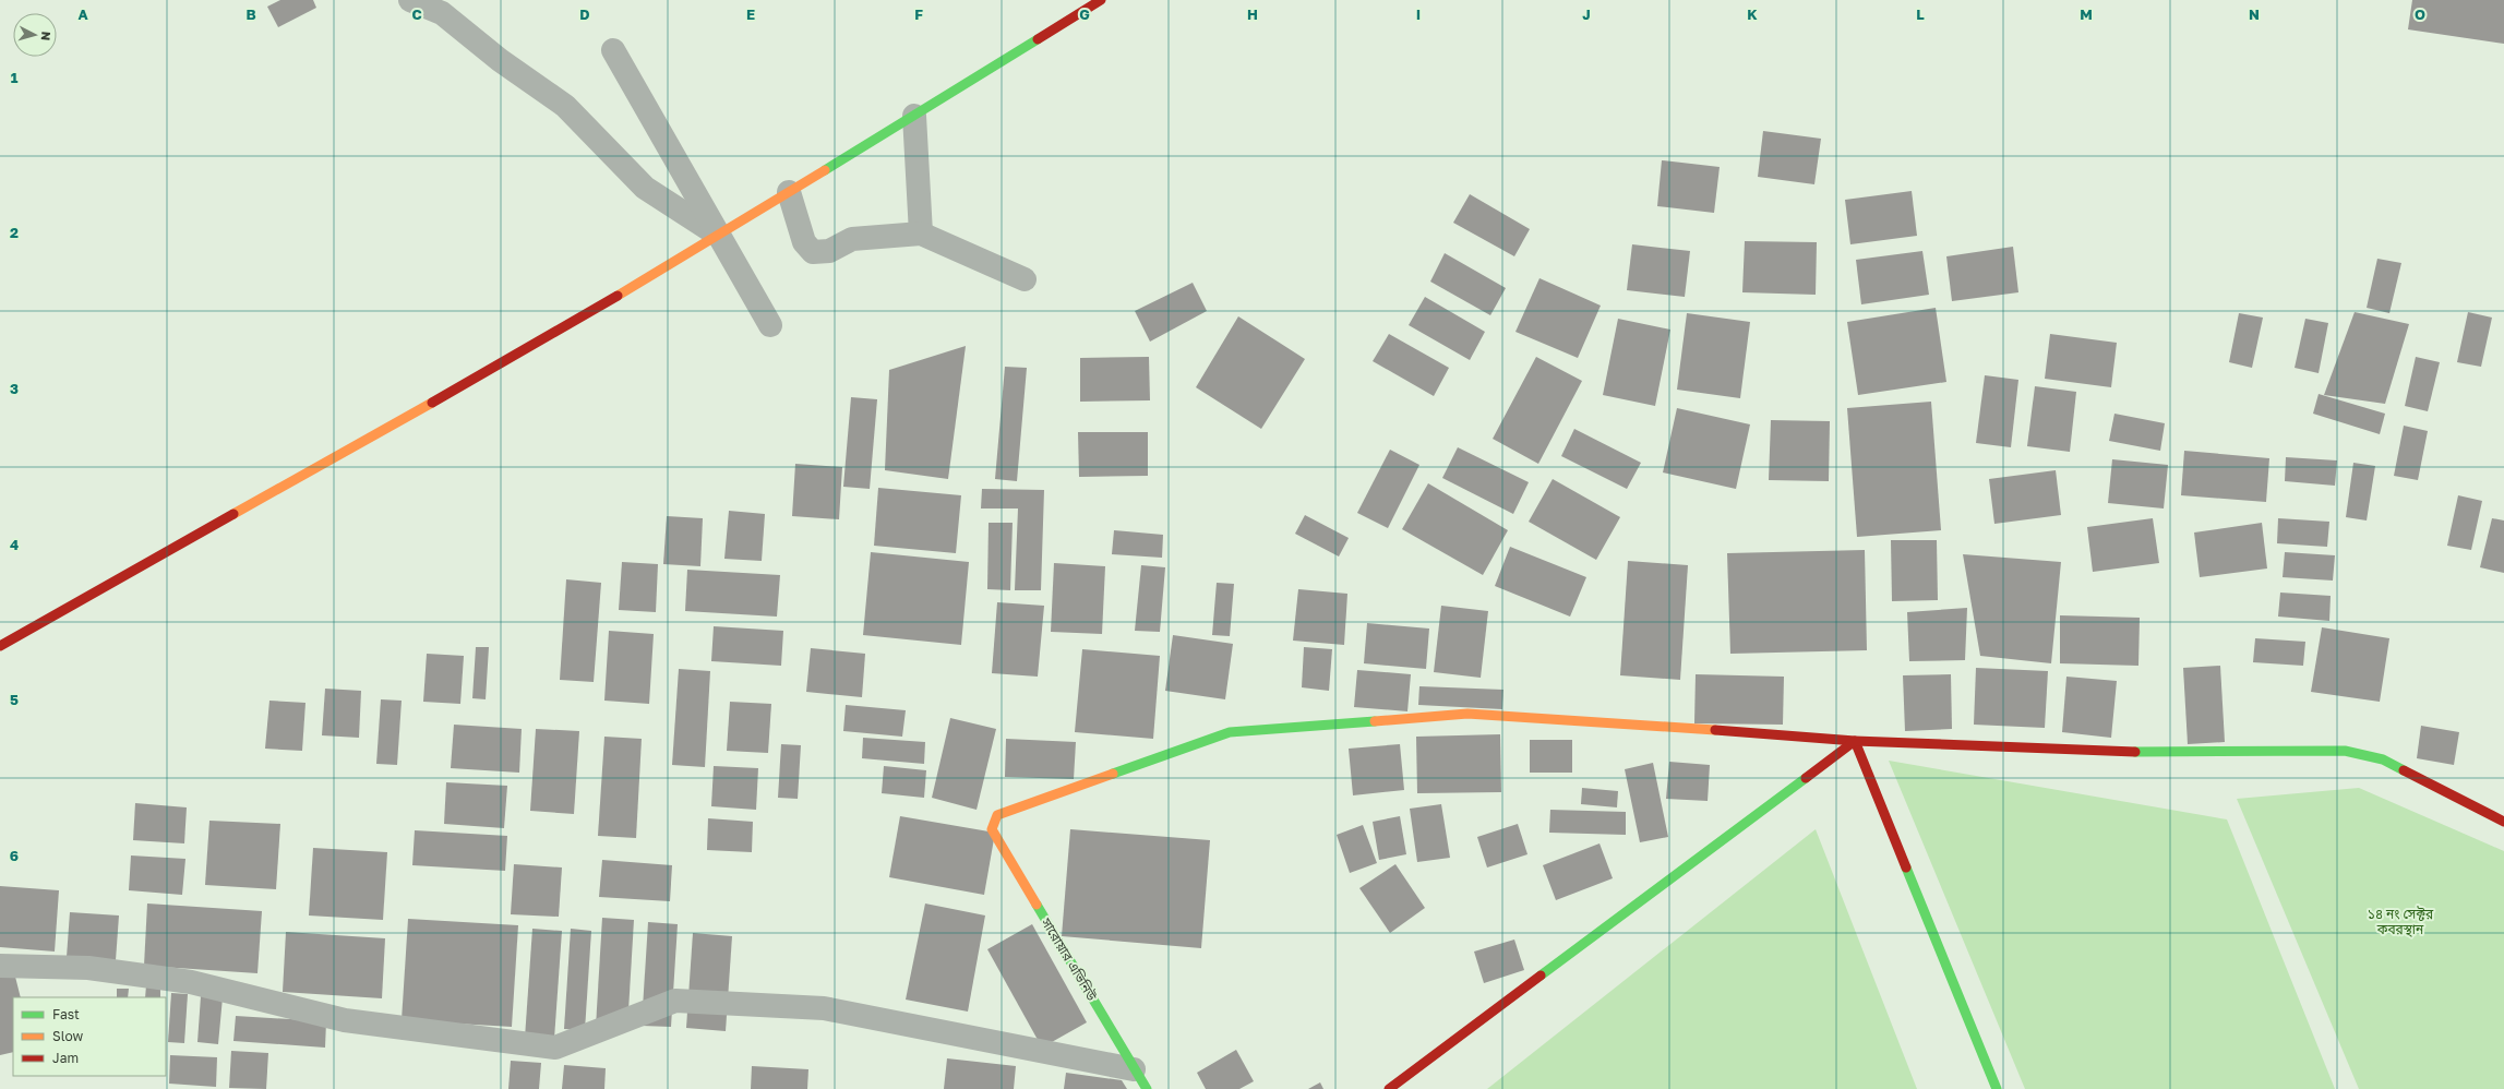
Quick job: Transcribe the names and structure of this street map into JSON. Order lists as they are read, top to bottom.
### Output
{
  "streets": {
    "street": ["সারোয়ার এভিনিউ"]
  },
  "parks": ["১৪ নং সেক্টর কবরস্থান"],
  "legend": ["Fast", "Slow", "Jam"],
  "north": "right",
  "grid": {
    "columns": [
      "A",
      "B",
      "C",
      "D",
      "E",
      "F",
      "G",
      "H",
      "I",
      "J",
      "K",
      "L",
      "M",
      "N",
      "O"
    ],
    "rows": [
      "1",
      "2",
      "3",
      "4",
      "5",
      "6"
    ]
  }
}
